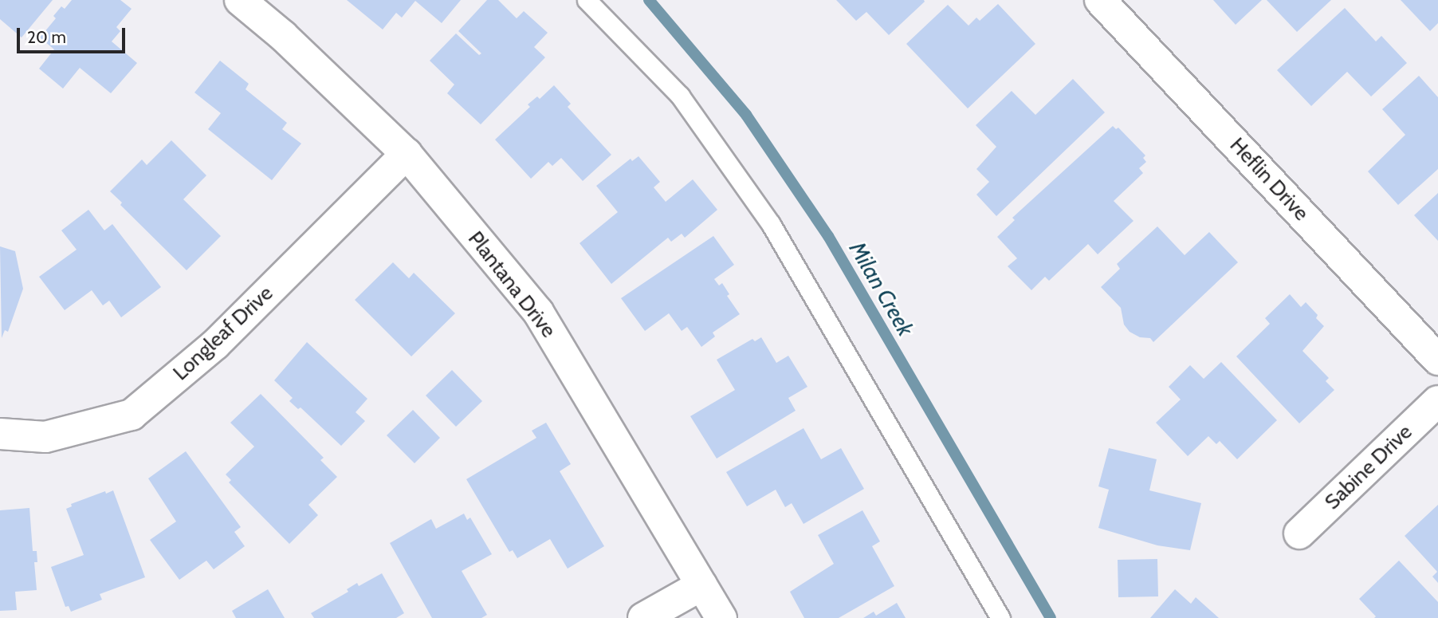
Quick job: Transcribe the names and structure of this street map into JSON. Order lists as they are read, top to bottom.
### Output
{
  "streets": {
    "street": [
      "Heflin Drive",
      "Plantana Drive",
      "Longleaf Drive",
      "Sabine Drive"
    ]
  },
  "crossings": [
    ["Plantana Drive", "Longleaf Drive"]
  ],
  "water": ["Milan Creek"],
  "scale_bar": "20 m"
}
